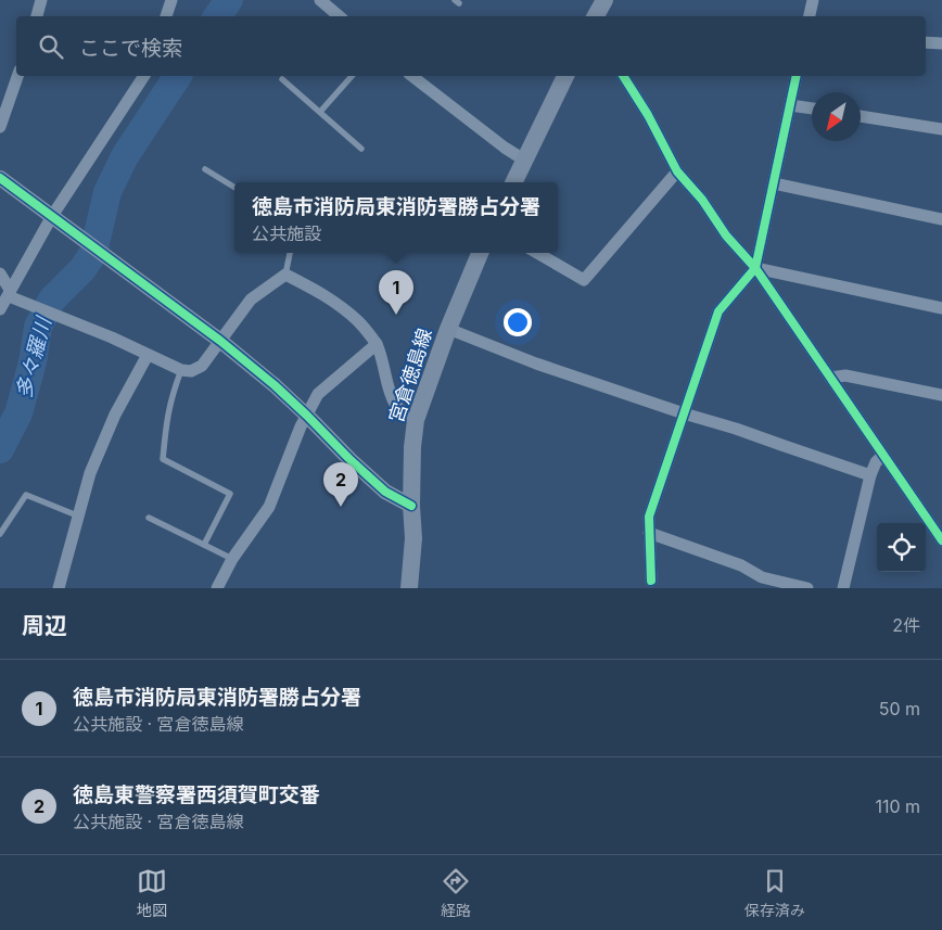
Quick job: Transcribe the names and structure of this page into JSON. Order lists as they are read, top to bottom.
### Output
{
  "streets": {
    "main road": ["宮倉徳島線"]
  },
  "water": ["多々羅川"],
  "north": "bottom left",
  "page": {
    "search": "ここで検索",
    "popup": ["徳島市消防局東消防署勝占分署", "公共施設"],
    "pins": ["1", "2"],
    "heading": ["周辺", "2件"],
    "list": [
      {
        "mark": "1",
        "name": "徳島市消防局東消防署勝占分署",
        "note": "公共施設 · 宮倉徳島線",
        "value": "50 m"
      },
      {
        "mark": "2",
        "name": "徳島東警察署西須賀町交番",
        "note": "公共施設 · 宮倉徳島線",
        "value": "110 m"
      }
    ],
    "nav": ["地図", "経路", "保存済み"]
  }
}
